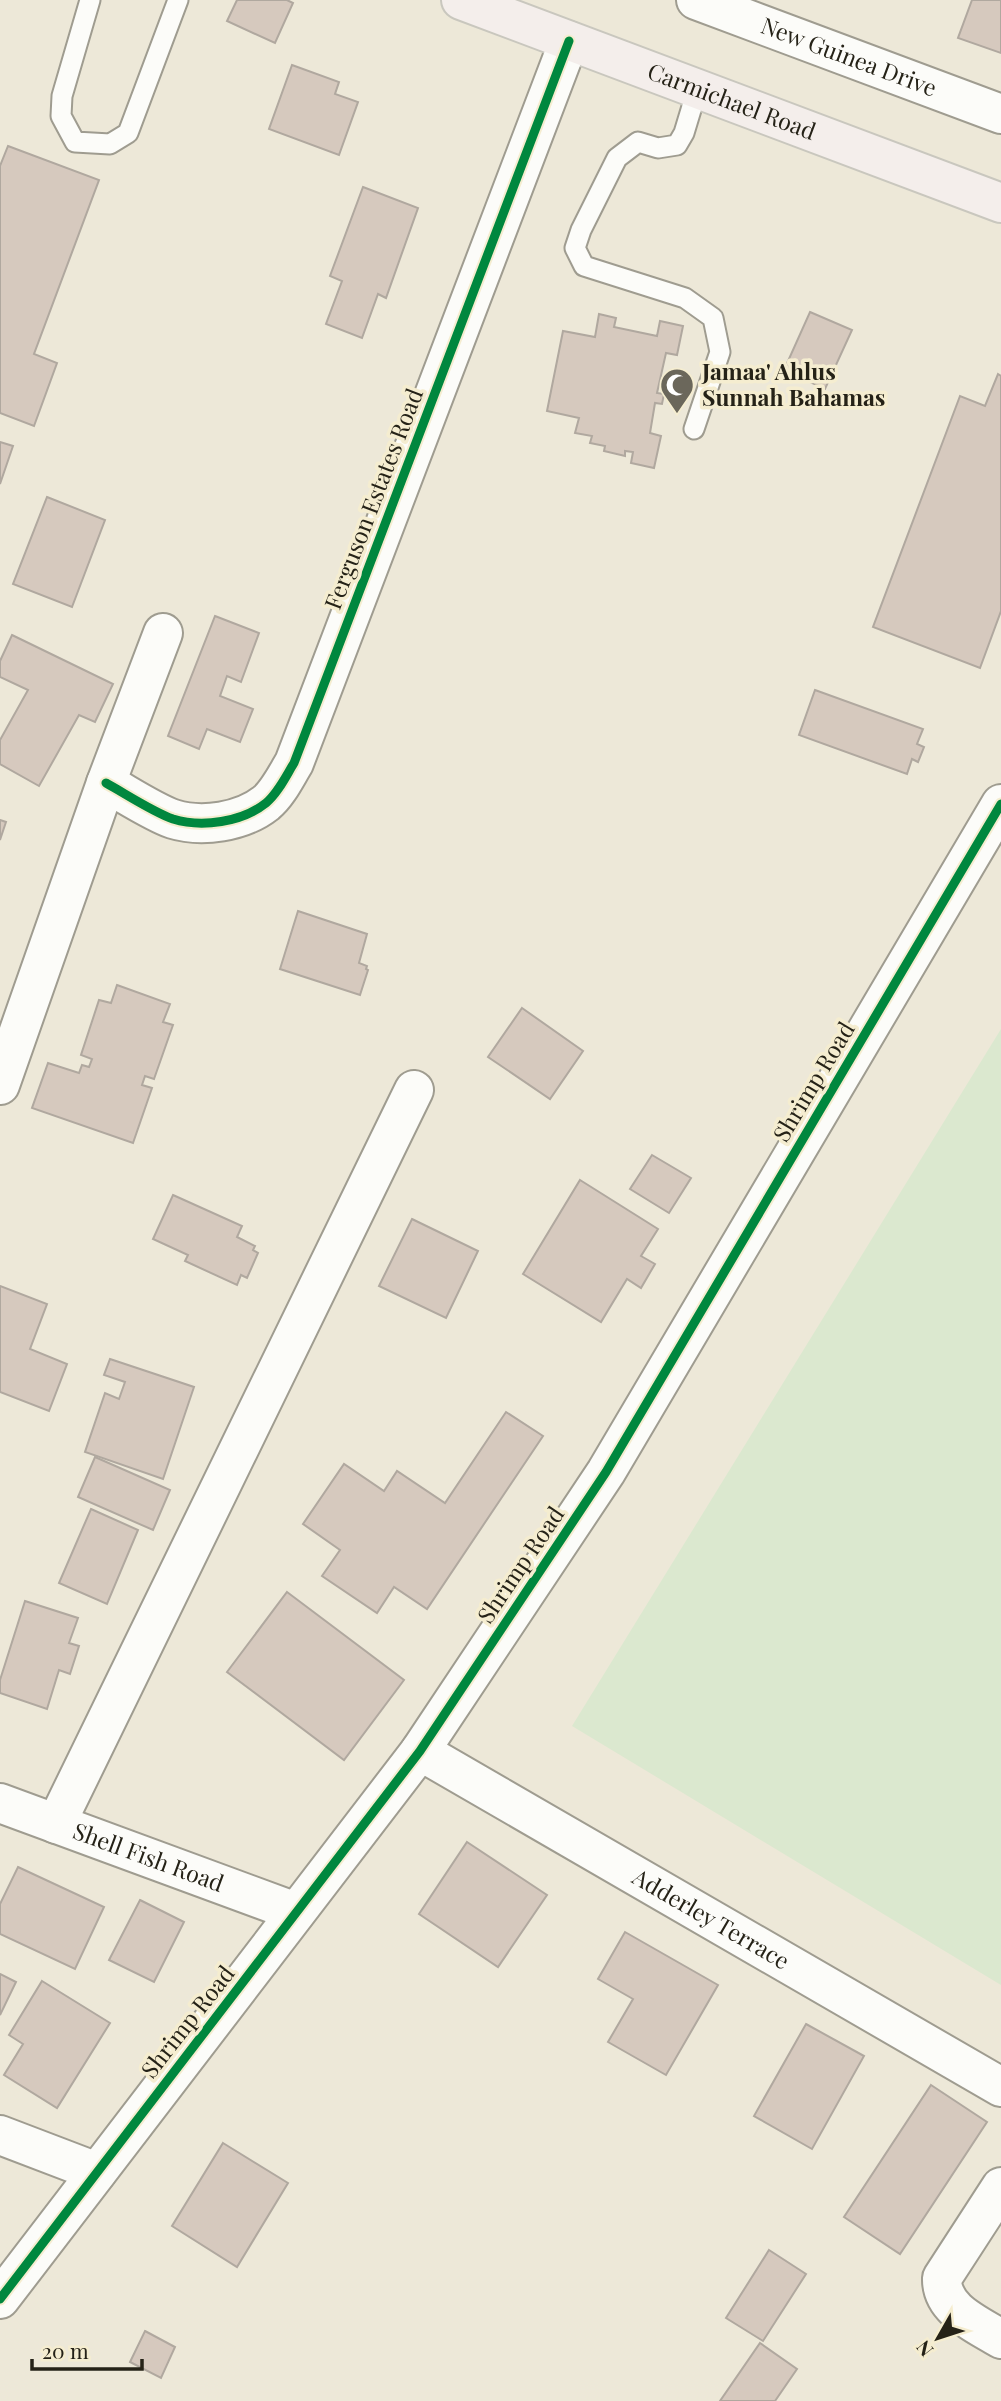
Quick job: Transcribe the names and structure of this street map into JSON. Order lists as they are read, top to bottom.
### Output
{
  "streets": {
    "main road": ["Carmichael Road"],
    "street": [
      "New Guinea Drive",
      "Ferguson Estates Road",
      "Shrimp Road",
      "Shell Fish Road",
      "Adderley Terrace"
    ]
  },
  "crossings": [
    ["Carmichael Road", "Ferguson Estates Road"],
    ["Shrimp Road", "Shell Fish Road"],
    ["Shrimp Road", "Adderley Terrace"]
  ],
  "places": {
    "mosque": ["Jamaa' Ahlus Sunnah Bahamas"]
  },
  "scale_bar": "20 m",
  "north": "bottom left"
}
